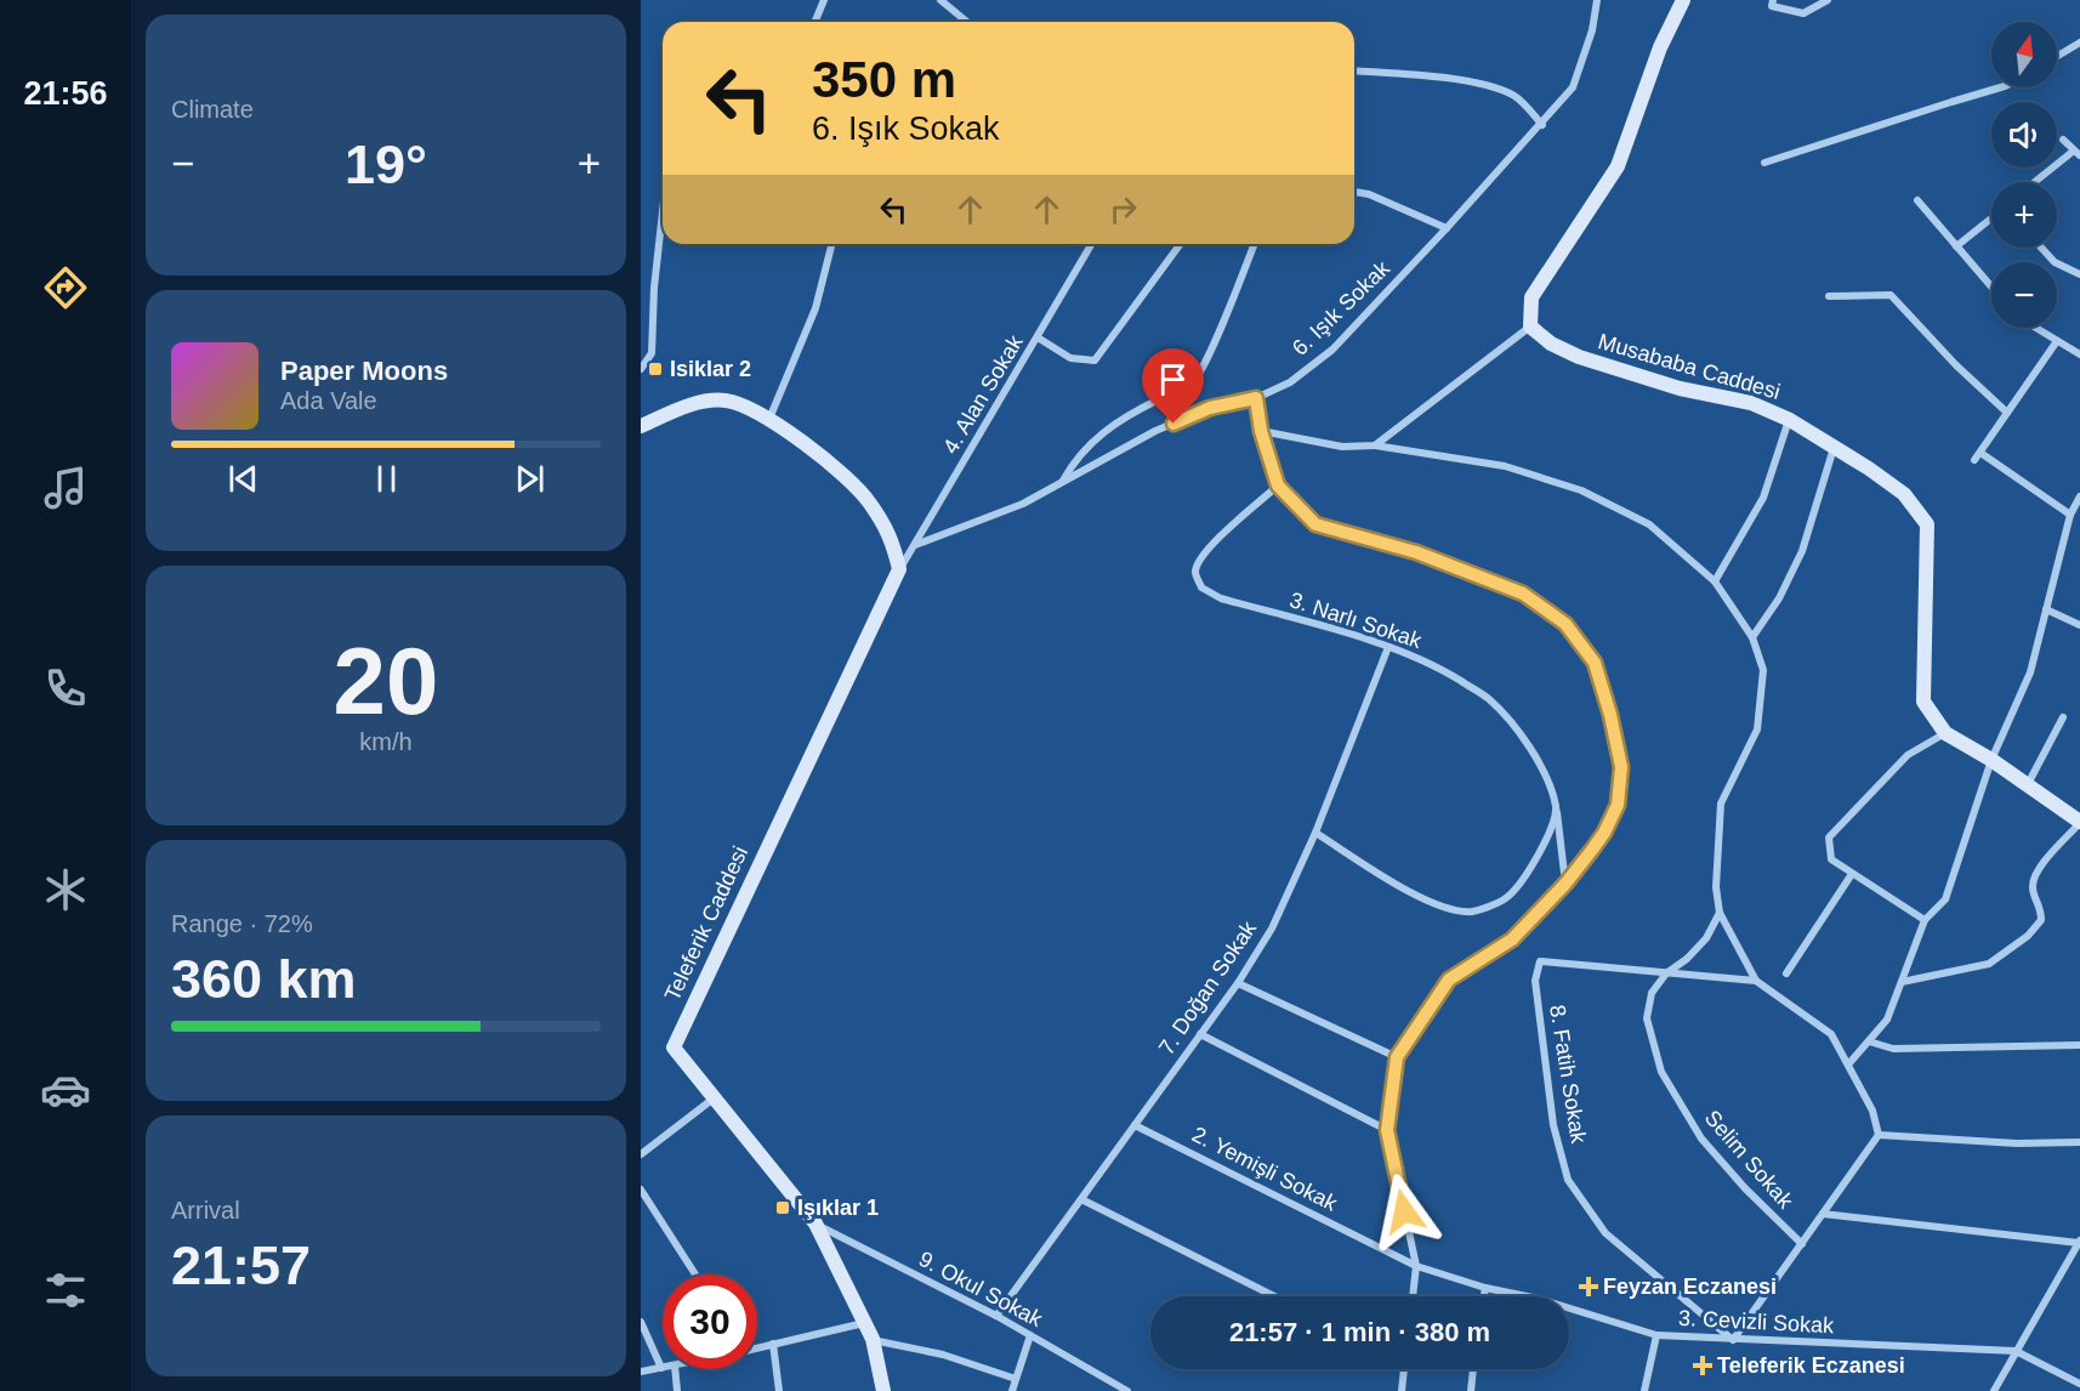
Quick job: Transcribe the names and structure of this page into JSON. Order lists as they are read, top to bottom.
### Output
{
  "streets": {
    "main road": ["Musababa Caddesi", "Teleferik Caddesi"],
    "street": [
      "6. Işık Sokak",
      "4. Alan Sokak",
      "3. Narlı Sokak",
      "7. Doğan Sokak",
      "8. Fatih Sokak",
      "Selim Sokak",
      "2. Yemişli Sokak",
      "9. Okul Sokak",
      "3. Cevizli Sokak"
    ]
  },
  "crossings": [
    ["6. Işık Sokak", "4. Alan Sokak"],
    ["4. Alan Sokak", "Teleferik Caddesi"],
    ["3. Narlı Sokak", "7. Doğan Sokak"],
    ["Teleferik Caddesi", "9. Okul Sokak"],
    ["7. Doğan Sokak", "2. Yemişli Sokak"],
    ["7. Doğan Sokak", "9. Okul Sokak"],
    ["8. Fatih Sokak", "Selim Sokak"],
    ["8. Fatih Sokak", "3. Cevizli Sokak"],
    ["2. Yemişli Sokak", "3. Cevizli Sokak"]
  ],
  "places": {
    "transit": ["Isiklar 2", "Işıklar 1"],
    "health": ["Feyzan Eczanesi", "Teleferik Eczanesi"]
  },
  "north": "top",
  "page": {
    "tabs": "21:56",
    "tile": [
      "Climate",
      ["20", "km/h"],
      ["Range · 72%", "360 km"],
      ["Arrival", "21:57"]
    ],
    "map_buttons": ["+", "−"],
    "turn": ["350 m", "6. Işık Sokak"],
    "heat": ["−", "19°", "+"],
    "song": ["Paper Moons", "Ada Vale"],
    "limit": "30",
    "trip": "21:57 · 1 min · 380 m"
  }
}
